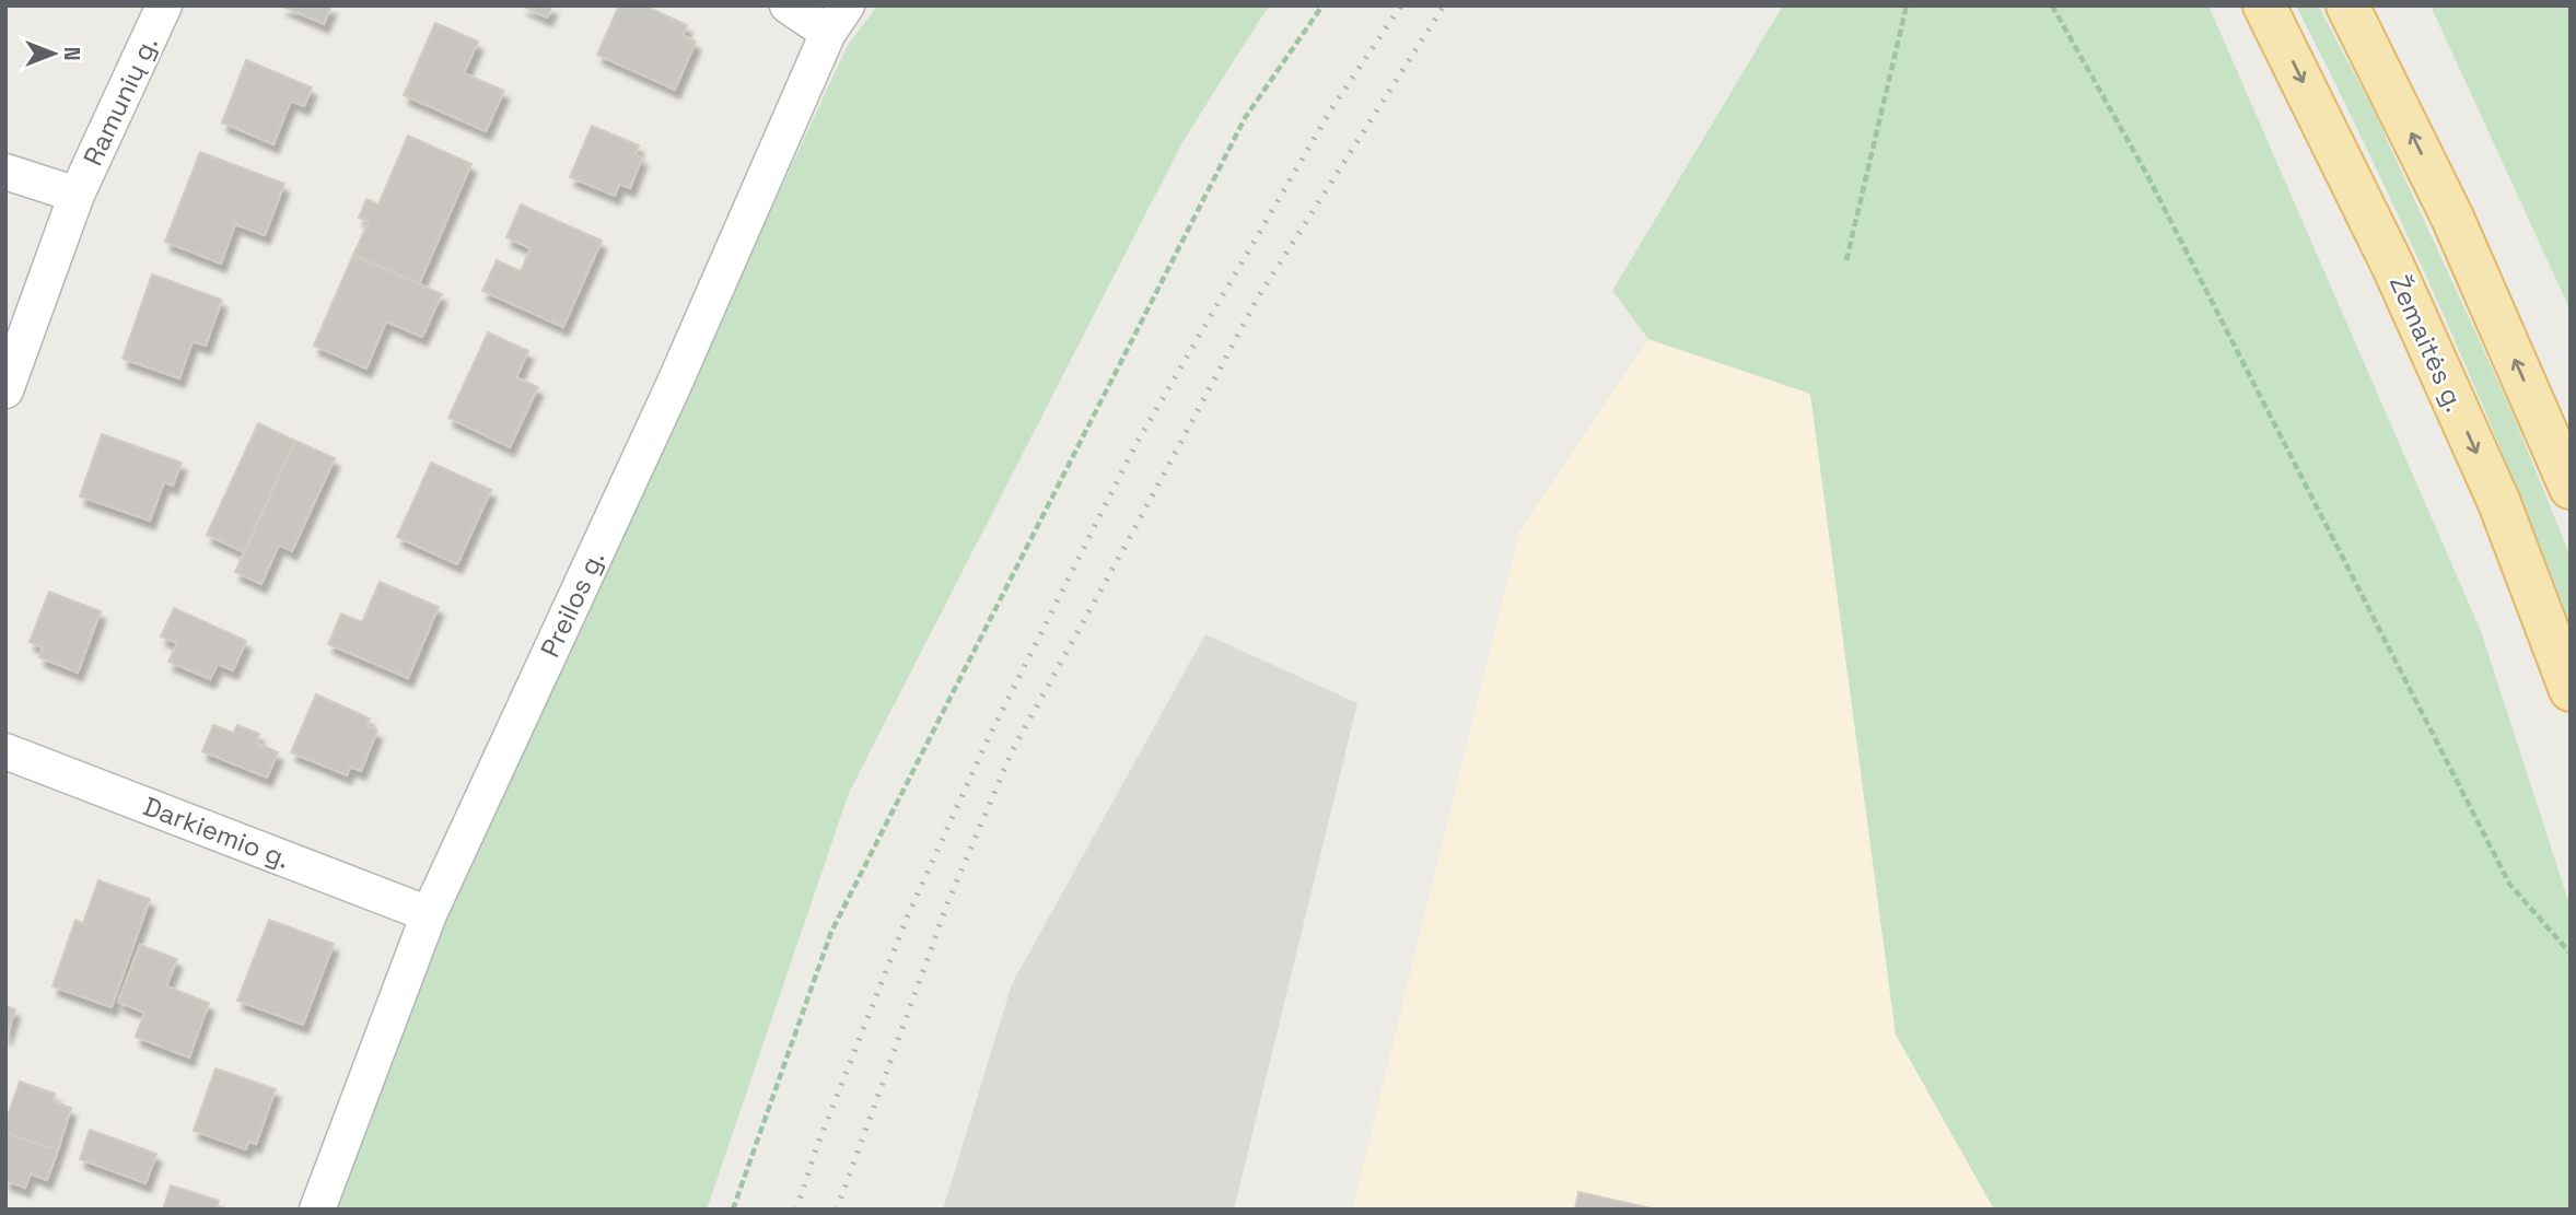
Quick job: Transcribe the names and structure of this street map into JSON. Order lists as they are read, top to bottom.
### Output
{
  "streets": {
    "main road": ["Žemaitės g."],
    "street": ["Ramunių g.", "Preilos g.", "Darkiemio g."]
  },
  "crossings": [
    ["Preilos g.", "Darkiemio g."]
  ],
  "north": "right"
}
